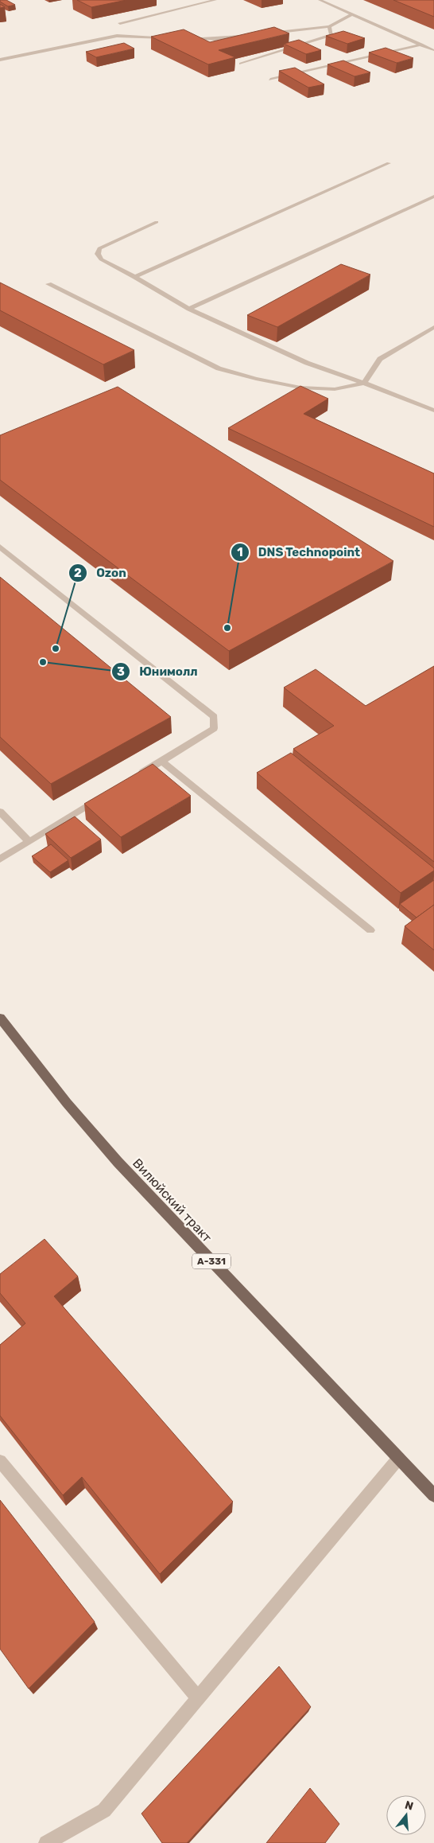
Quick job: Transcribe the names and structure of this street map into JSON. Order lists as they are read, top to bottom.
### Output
{
  "streets": {
    "main road": ["Вилюйский тракт", "А-331"]
  },
  "places": ["DNS Technopoint", "Ozon", "Юнимолл"],
  "north": "top"
}
